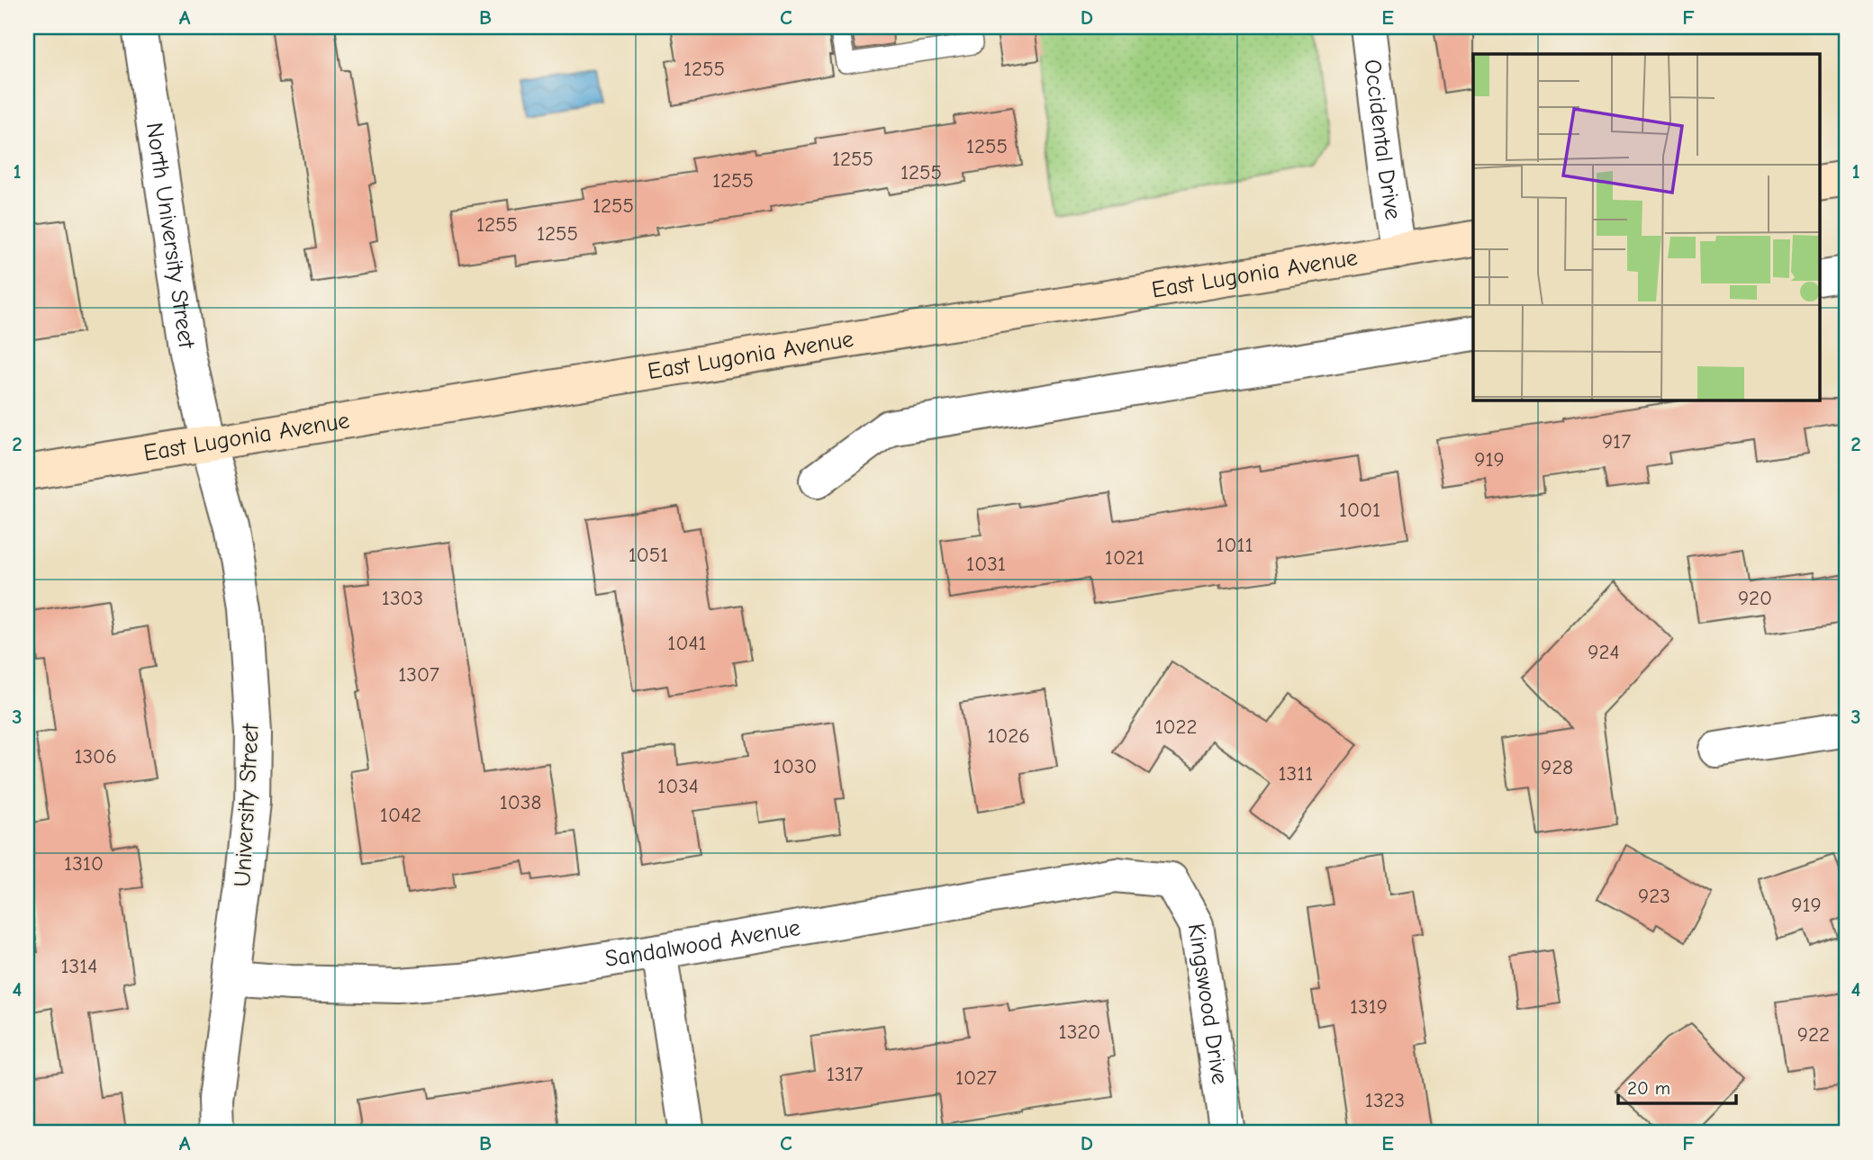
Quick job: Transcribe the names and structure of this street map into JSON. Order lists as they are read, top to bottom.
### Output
{
  "streets": {
    "main road": ["East Lugonia Avenue"],
    "street": [
      "Occidental Drive",
      "North University Street",
      "University Street",
      "Sandalwood Avenue",
      "Kingswood Drive"
    ]
  },
  "crossings": [
    ["Occidental Drive", "East Lugonia Avenue"],
    ["North University Street", "East Lugonia Avenue"],
    ["North University Street", "University Street"],
    ["East Lugonia Avenue", "University Street"],
    ["University Street", "Sandalwood Avenue"],
    ["Sandalwood Avenue", "Kingswood Drive"]
  ],
  "house_numbers": [
    "1255",
    "1255",
    "1255",
    "1255",
    "1255",
    "1255",
    "1255",
    "1255",
    "917",
    "919",
    "1001",
    "1011",
    "1051",
    "1021",
    "1031",
    "1303",
    "920",
    "1041",
    "924",
    "1307",
    "1022",
    "1026",
    "1306",
    "1030",
    "928",
    "1311",
    "1034",
    "1038",
    "1042",
    "1310",
    "923",
    "919",
    "1314",
    "1319",
    "1320",
    "922",
    "1317",
    "1027",
    "1323"
  ],
  "scale_bar": "20 m",
  "grid": {
    "columns": [
      "A",
      "B",
      "C",
      "D",
      "E",
      "F"
    ],
    "rows": [
      "1",
      "2",
      "3",
      "4"
    ]
  }
}
